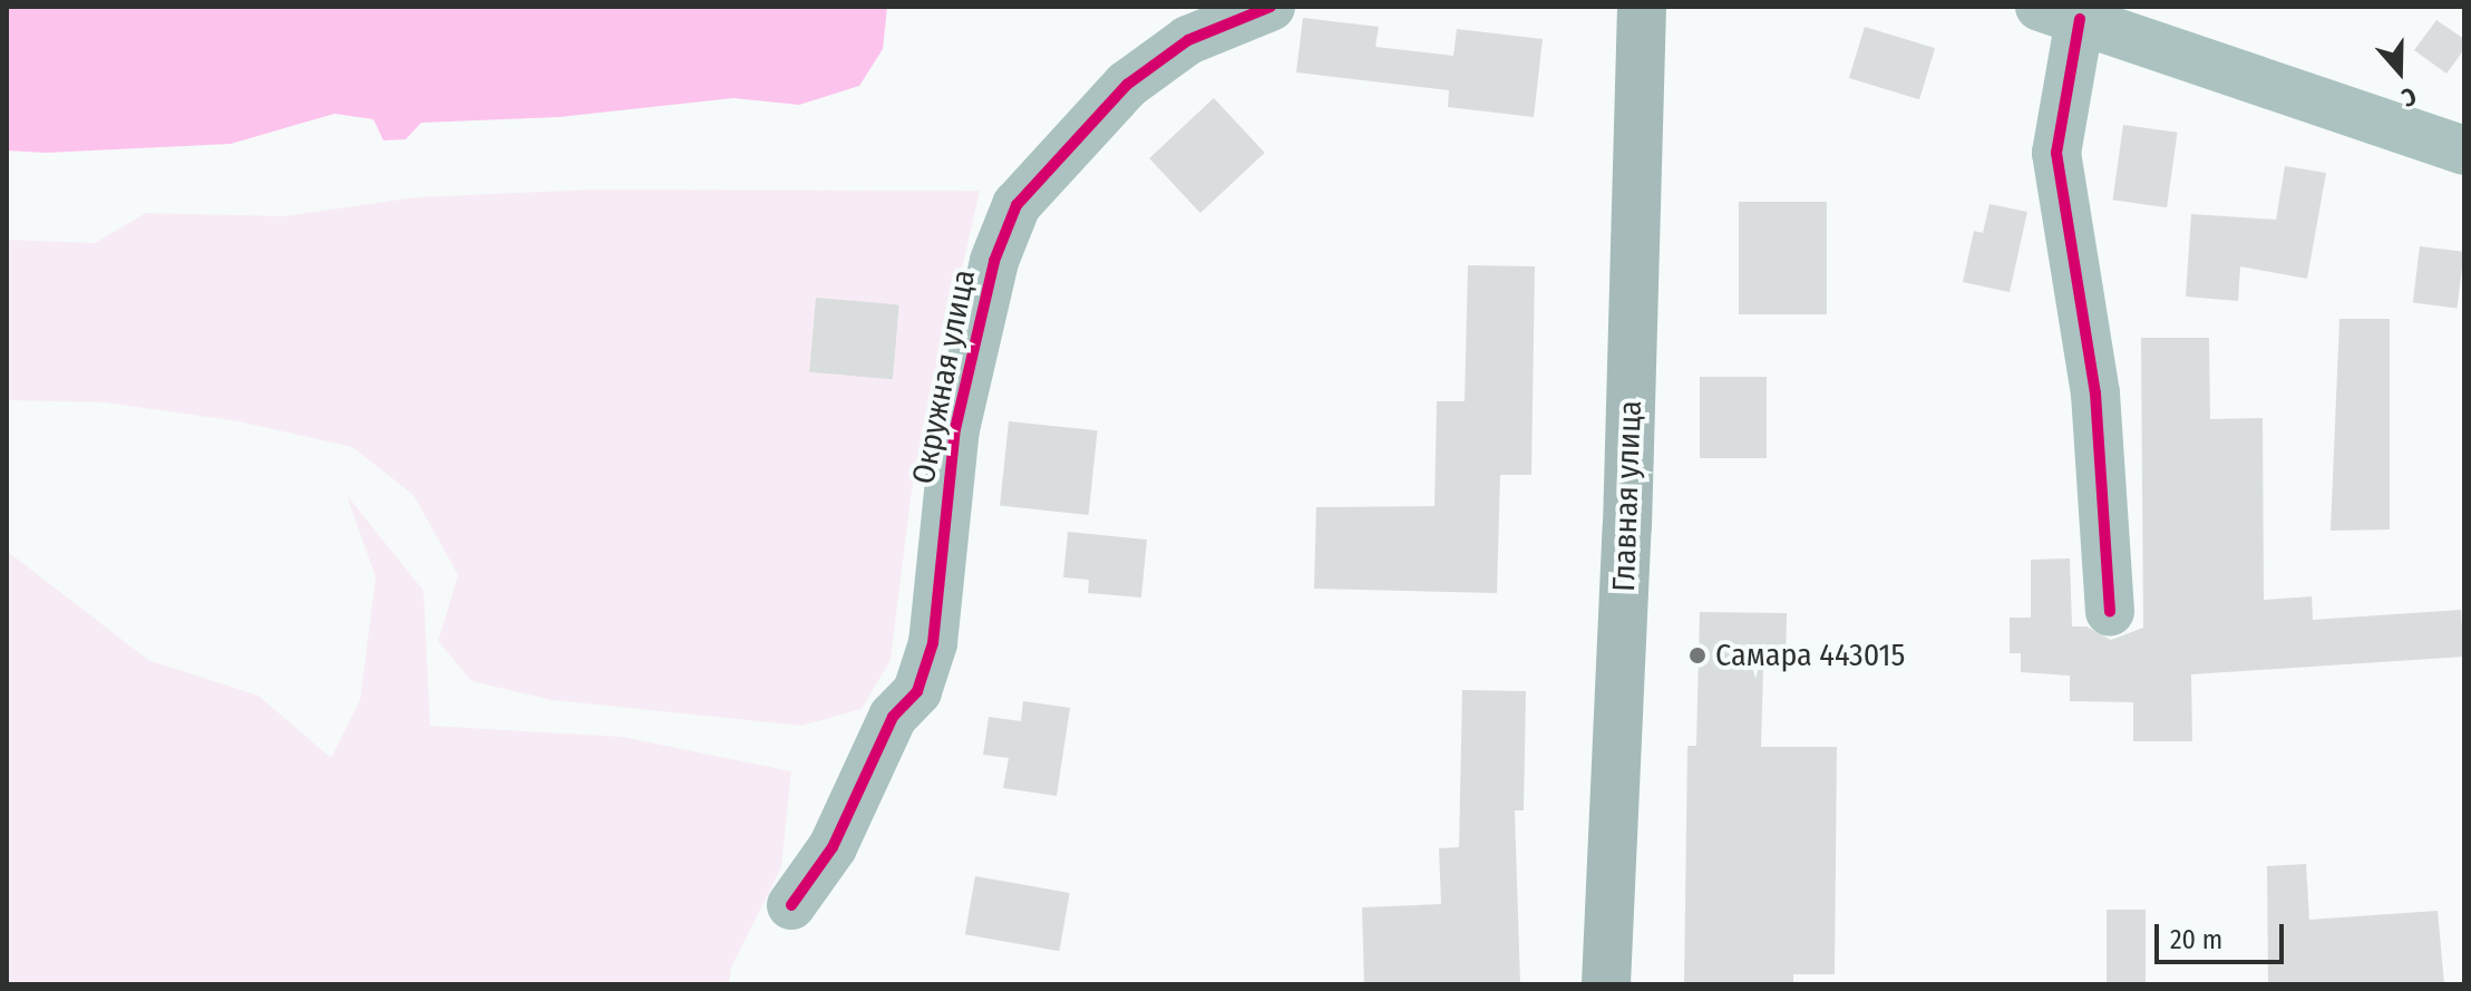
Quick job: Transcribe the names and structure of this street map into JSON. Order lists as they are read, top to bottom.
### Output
{
  "streets": {
    "main road": ["Главная улица"],
    "street": ["Окружная улица"]
  },
  "places": ["Самара 443015"],
  "scale_bar": "20 m",
  "north": "bottom"
}
